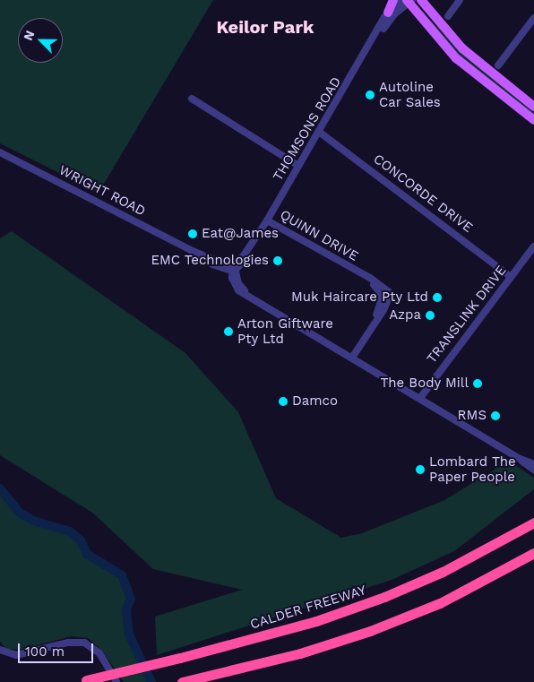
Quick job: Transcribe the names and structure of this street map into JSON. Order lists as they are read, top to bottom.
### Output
{
  "streets": {
    "highway": ["CALDER FREEWAY"],
    "street": [
      "THOMSONS ROAD",
      "WRIGHT ROAD",
      "CONCORDE DRIVE",
      "QUINN DRIVE",
      "TRANSLINK DRIVE"
    ]
  },
  "crossings": [
    ["THOMSONS ROAD", "WRIGHT ROAD"],
    ["THOMSONS ROAD", "CONCORDE DRIVE"],
    ["THOMSONS ROAD", "QUINN DRIVE"],
    ["CONCORDE DRIVE", "TRANSLINK DRIVE"]
  ],
  "districts": ["Keilor Park"],
  "places": [
    "Autoline Car Sales",
    "Eat@James",
    "EMC Technologies",
    "Muk Haircare Pty Ltd",
    "Azpa",
    "Arton Giftware Pty Ltd",
    "The Body Mill",
    "Damco",
    "RMS",
    "Lombard The Paper People"
  ],
  "scale_bar": "100 m",
  "north": "top left"
}
